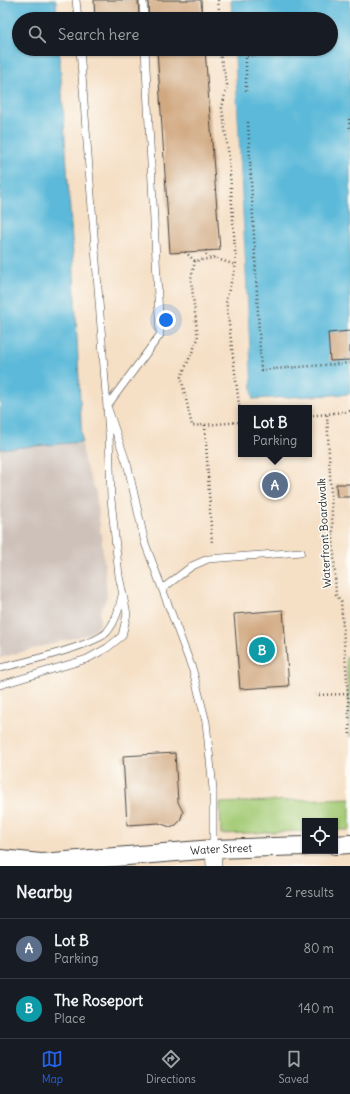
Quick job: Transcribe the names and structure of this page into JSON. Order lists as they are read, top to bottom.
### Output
{
  "streets": {
    "street": ["Water Street"],
    "path": ["Waterfront Boardwalk"]
  },
  "page": {
    "search": "Search here",
    "popup": ["Lot B", "Parking"],
    "pins": ["A", "B"],
    "heading": ["Nearby", "2 results"],
    "list": [
      {
        "mark": "A",
        "name": "Lot B",
        "note": "Parking",
        "value": "80 m"
      },
      {
        "mark": "B",
        "name": "The Roseport",
        "note": "Place",
        "value": "140 m"
      }
    ],
    "nav": ["Map", "Directions", "Saved"]
  }
}
